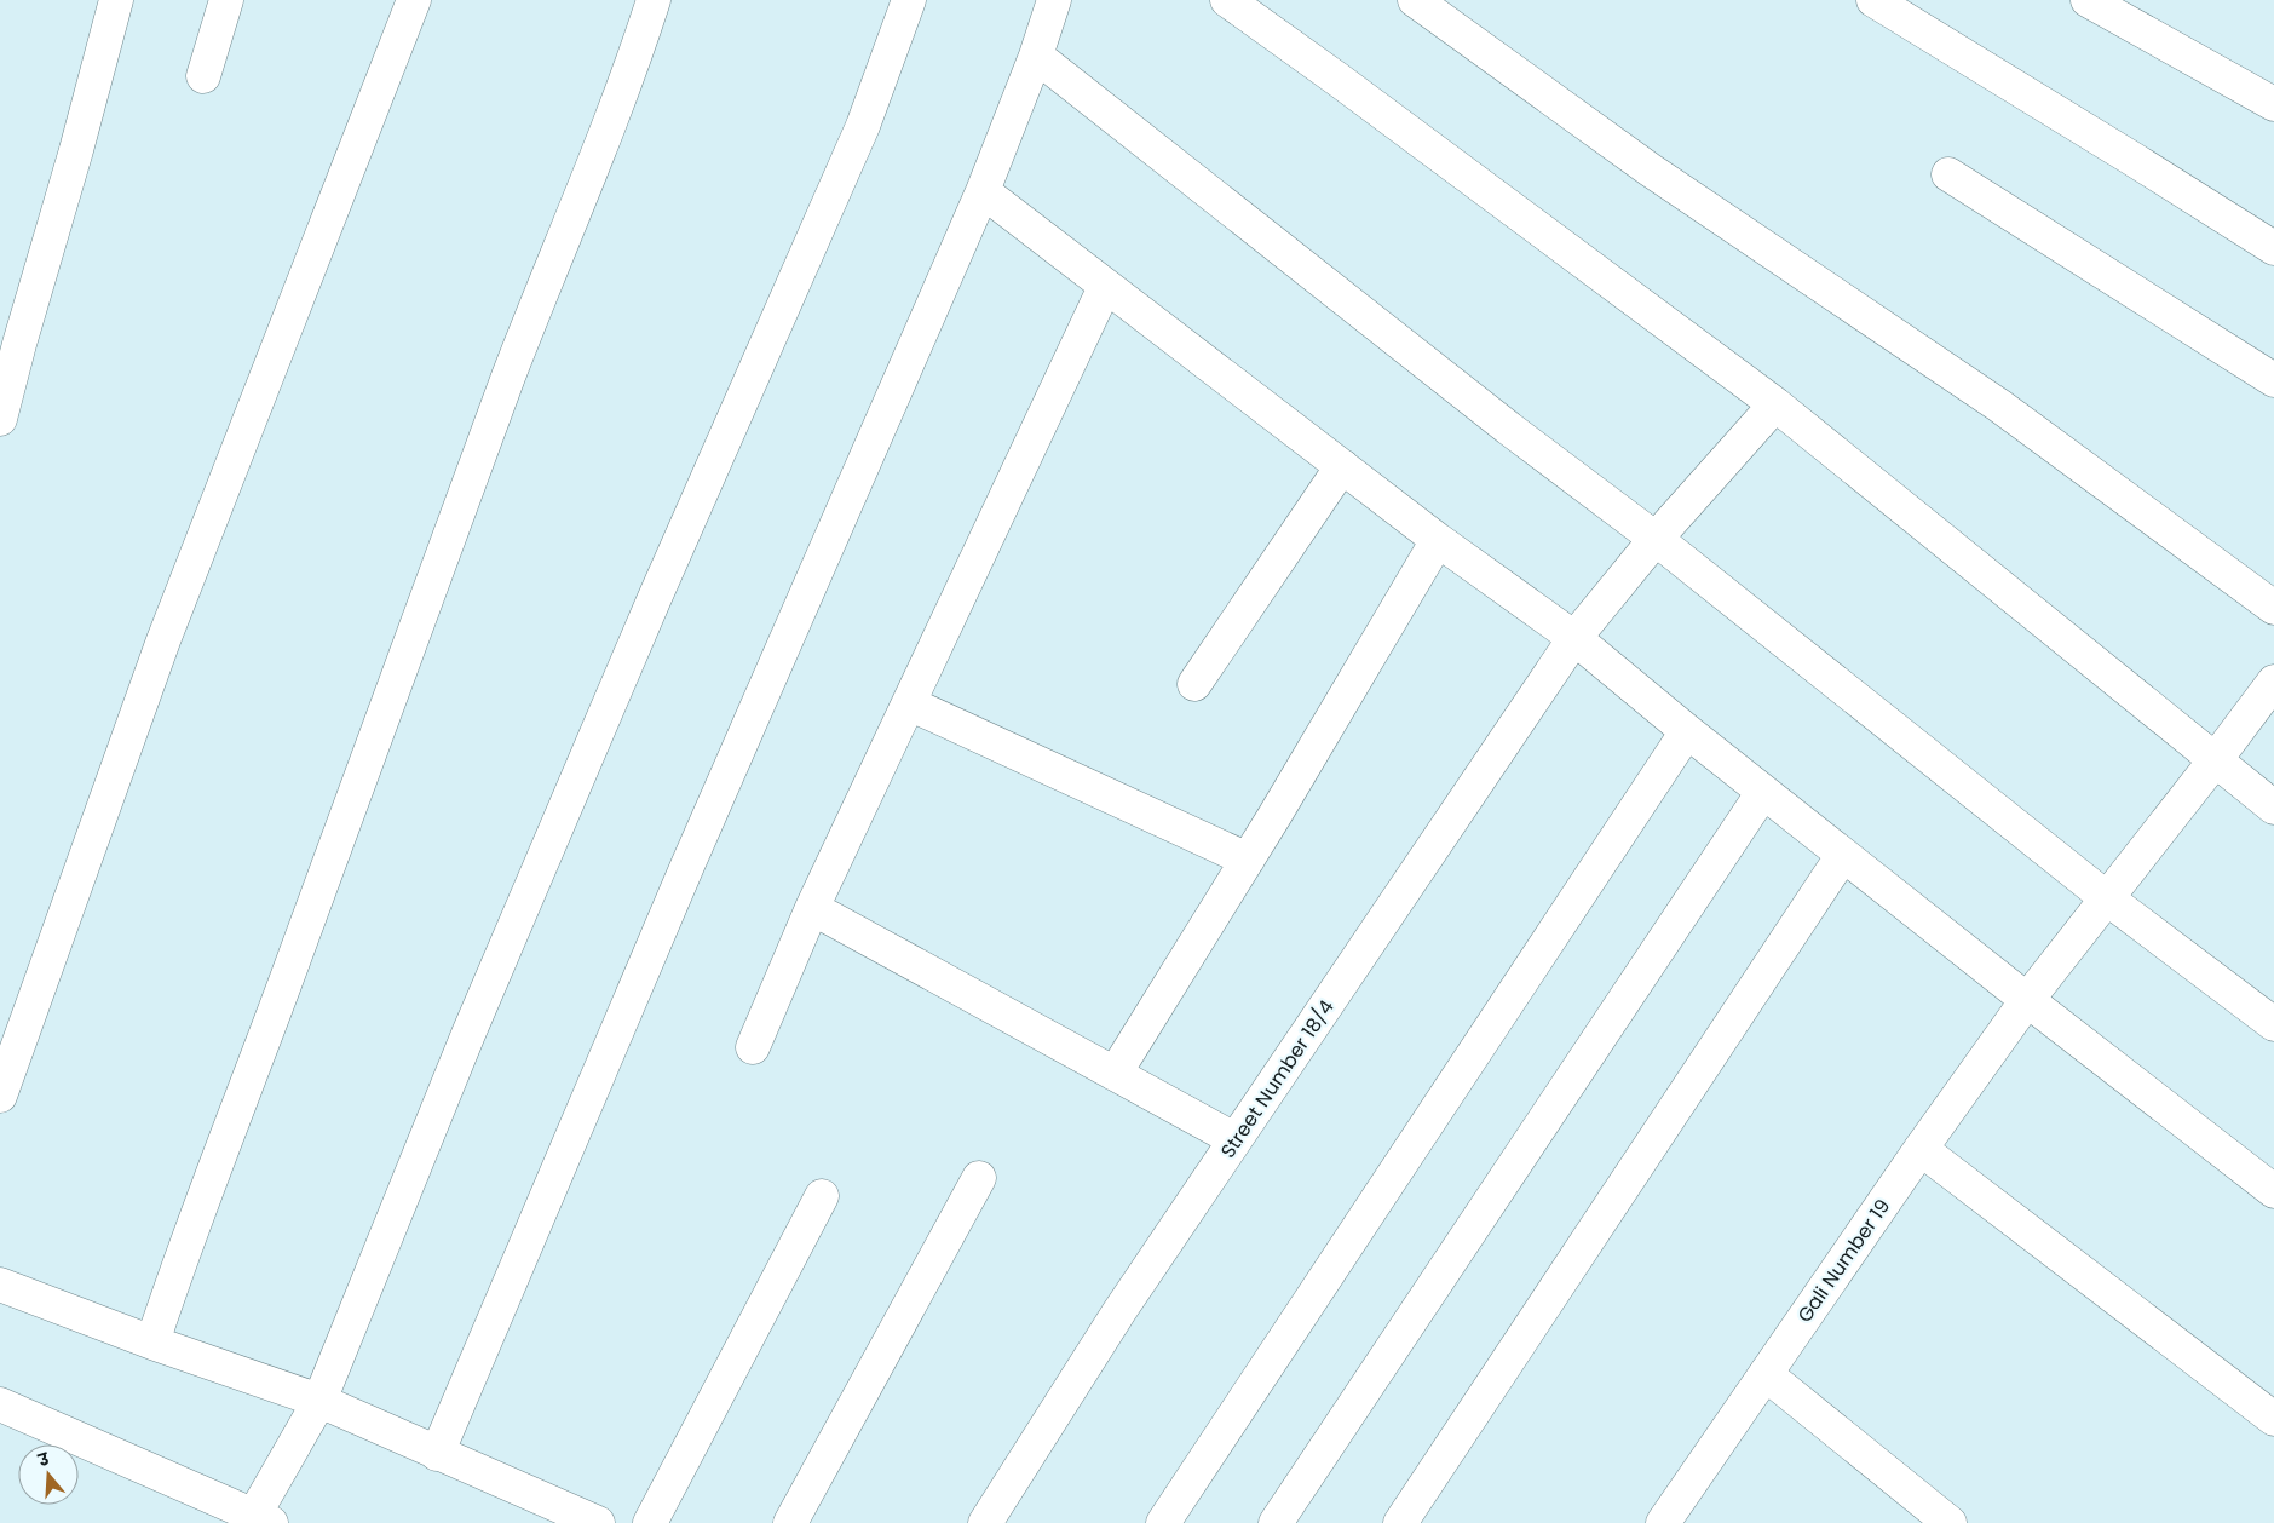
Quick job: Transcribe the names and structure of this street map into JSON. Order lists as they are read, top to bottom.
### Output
{
  "streets": {
    "street": ["Street Number 18/4", "Gali Number 19"]
  },
  "north": "top"
}
